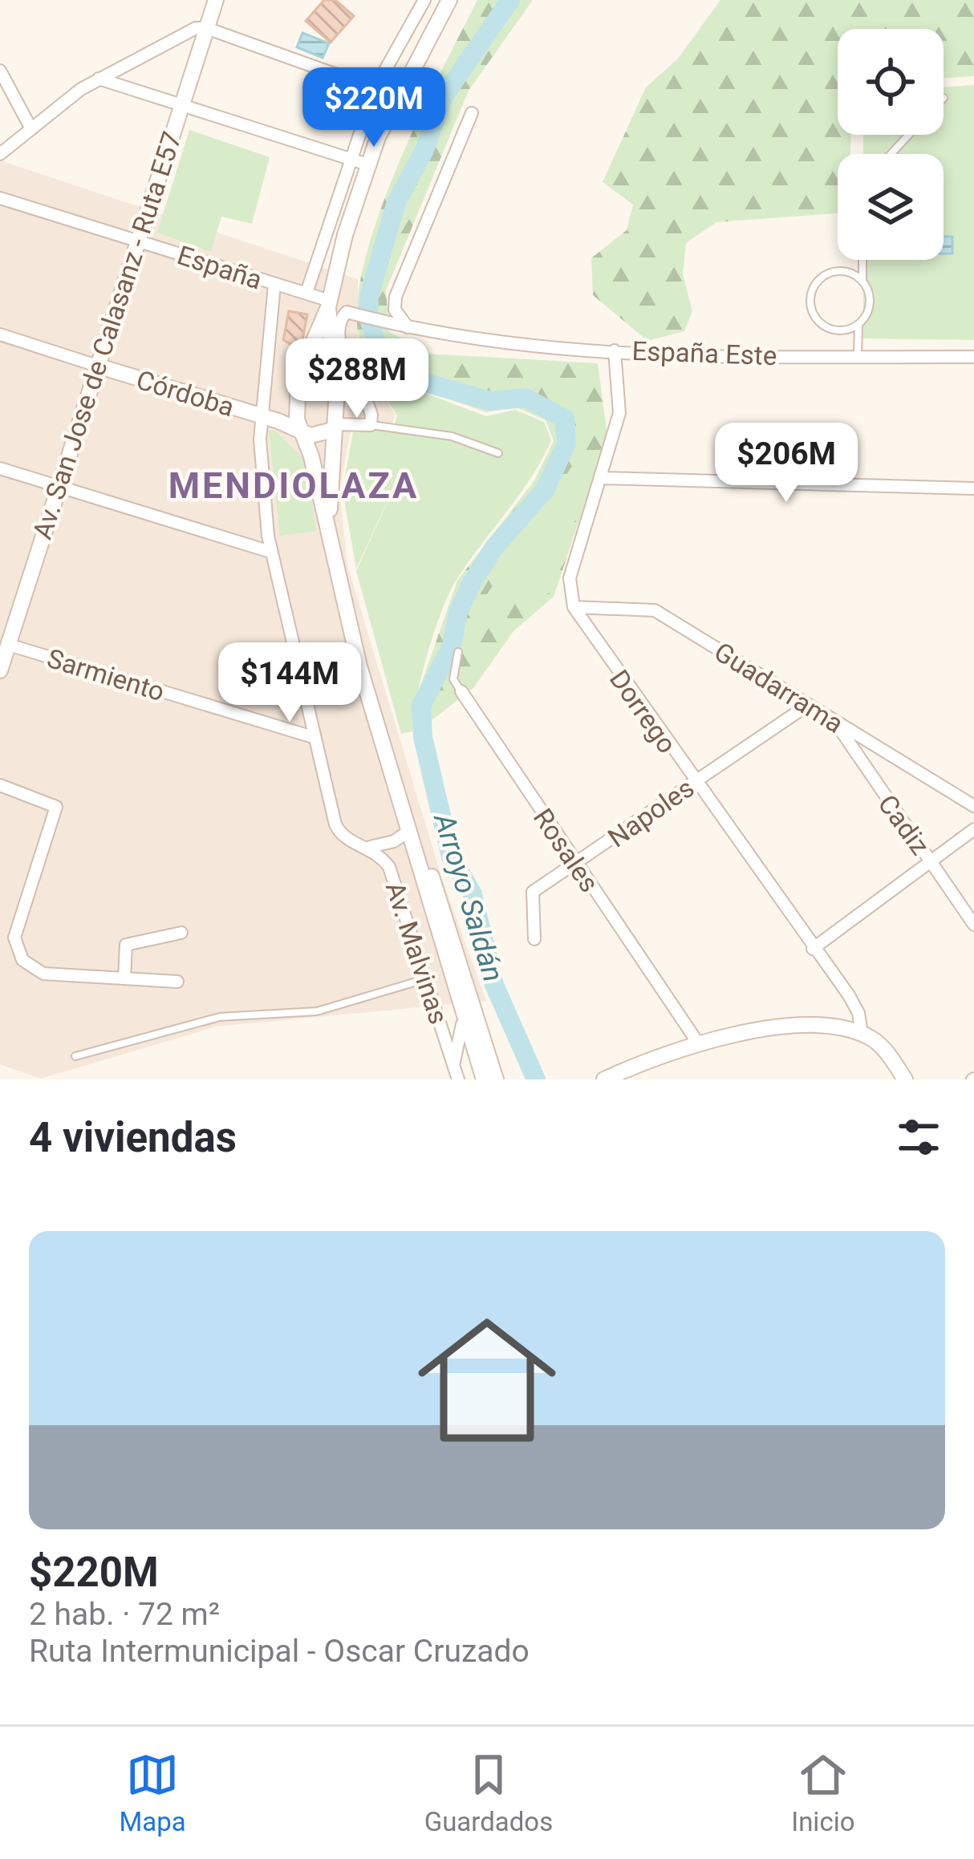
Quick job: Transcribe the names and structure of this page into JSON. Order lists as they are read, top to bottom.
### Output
{
  "streets": {
    "main road": ["Av. San Jose de Calasanz - Ruta E57", "Córdoba"],
    "street": [
      "España",
      "España Este",
      "Sarmiento",
      "Guadarrama",
      "Dorrego",
      "Napoles",
      "Cadiz",
      "Rosales",
      "Av. Malvinas"
    ]
  },
  "crossings": [
    ["España", "Av. San Jose de Calasanz - Ruta E57"],
    ["España", "Av. Malvinas"],
    ["Av. San Jose de Calasanz - Ruta E57", "Córdoba"],
    ["Av. San Jose de Calasanz - Ruta E57", "Sarmiento"],
    ["Córdoba", "Av. Malvinas"],
    ["Sarmiento", "Av. Malvinas"],
    ["Guadarrama", "Dorrego"],
    ["Guadarrama", "Napoles"],
    ["Guadarrama", "Cadiz"],
    ["Dorrego", "Napoles"],
    ["Napoles", "Rosales"]
  ],
  "districts": ["MENDIOLAZA"],
  "water": ["Arroyo Saldán"],
  "page": {
    "price": [
      "$220M",
      "$288M",
      "$206M",
      "$144M"
    ],
    "heading": "4 viviendas",
    "list": [
      {
        "name": "$220M",
        "note": "2 hab. · 72 m² · Ruta Intermunicipal - Oscar Cruzado"
      }
    ],
    "tabs": ["Mapa", "Guardados", "Inicio"]
  }
}
